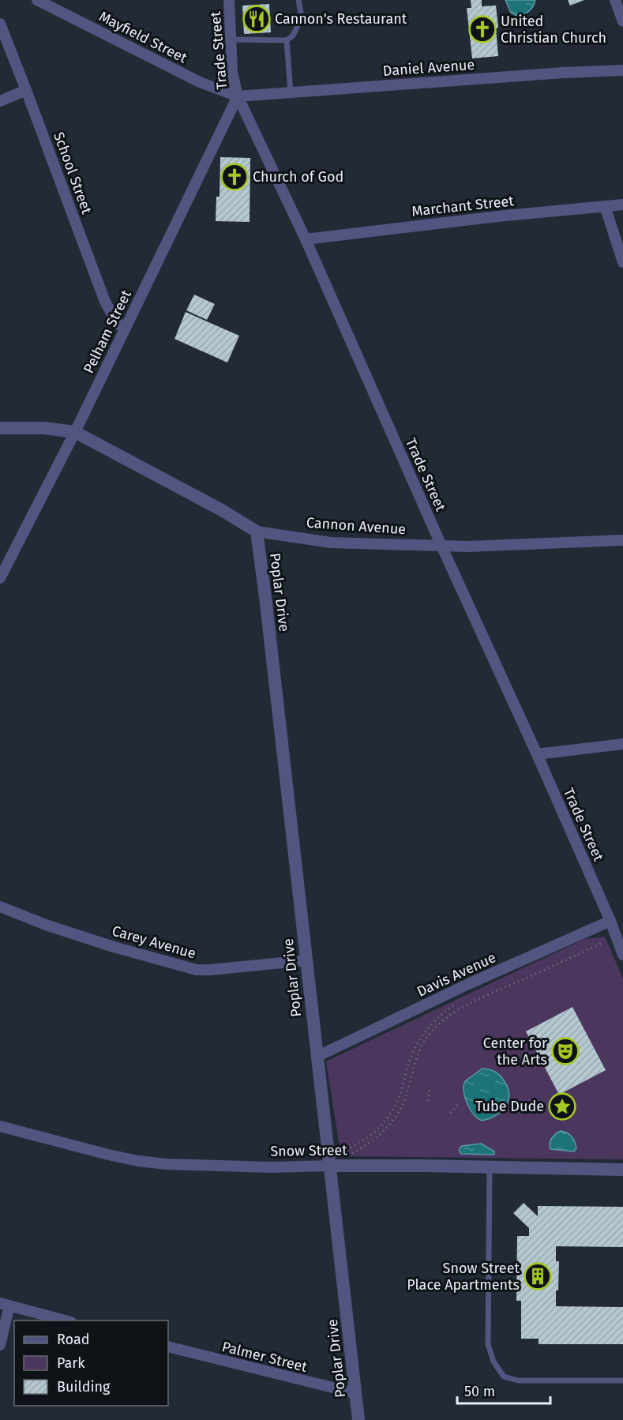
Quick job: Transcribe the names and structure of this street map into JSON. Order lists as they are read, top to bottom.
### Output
{
  "streets": {
    "street": [
      "Mayfield Street",
      "Trade Street",
      "Daniel Avenue",
      "School Street",
      "Marchant Street",
      "Pelham Street",
      "Cannon Avenue",
      "Poplar Drive",
      "Carey Avenue",
      "Davis Avenue",
      "Snow Street",
      "Palmer Street"
    ]
  },
  "crossings": [
    ["Mayfield Street", "Trade Street"],
    ["Mayfield Street", "Daniel Avenue"],
    ["Mayfield Street", "Pelham Street"],
    ["Trade Street", "Daniel Avenue"],
    ["Trade Street", "Marchant Street"],
    ["Trade Street", "Pelham Street"],
    ["Trade Street", "Cannon Avenue"],
    ["Trade Street", "Davis Avenue"],
    ["Daniel Avenue", "Pelham Street"],
    ["School Street", "Pelham Street"],
    ["Pelham Street", "Cannon Avenue"],
    ["Cannon Avenue", "Poplar Drive"],
    ["Poplar Drive", "Carey Avenue"],
    ["Poplar Drive", "Davis Avenue"],
    ["Poplar Drive", "Snow Street"],
    ["Poplar Drive", "Palmer Street"]
  ],
  "places": {
    "restaurant": ["Cannon's Restaurant"],
    "church": ["United Christian Church", "Church of God"],
    "theatre": ["Center for the Arts"],
    "place": ["Tube Dude"],
    "building": ["Snow Street Place Apartments"]
  },
  "legend": ["Road", "Park", "Building"],
  "scale_bar": "50 m"
}
